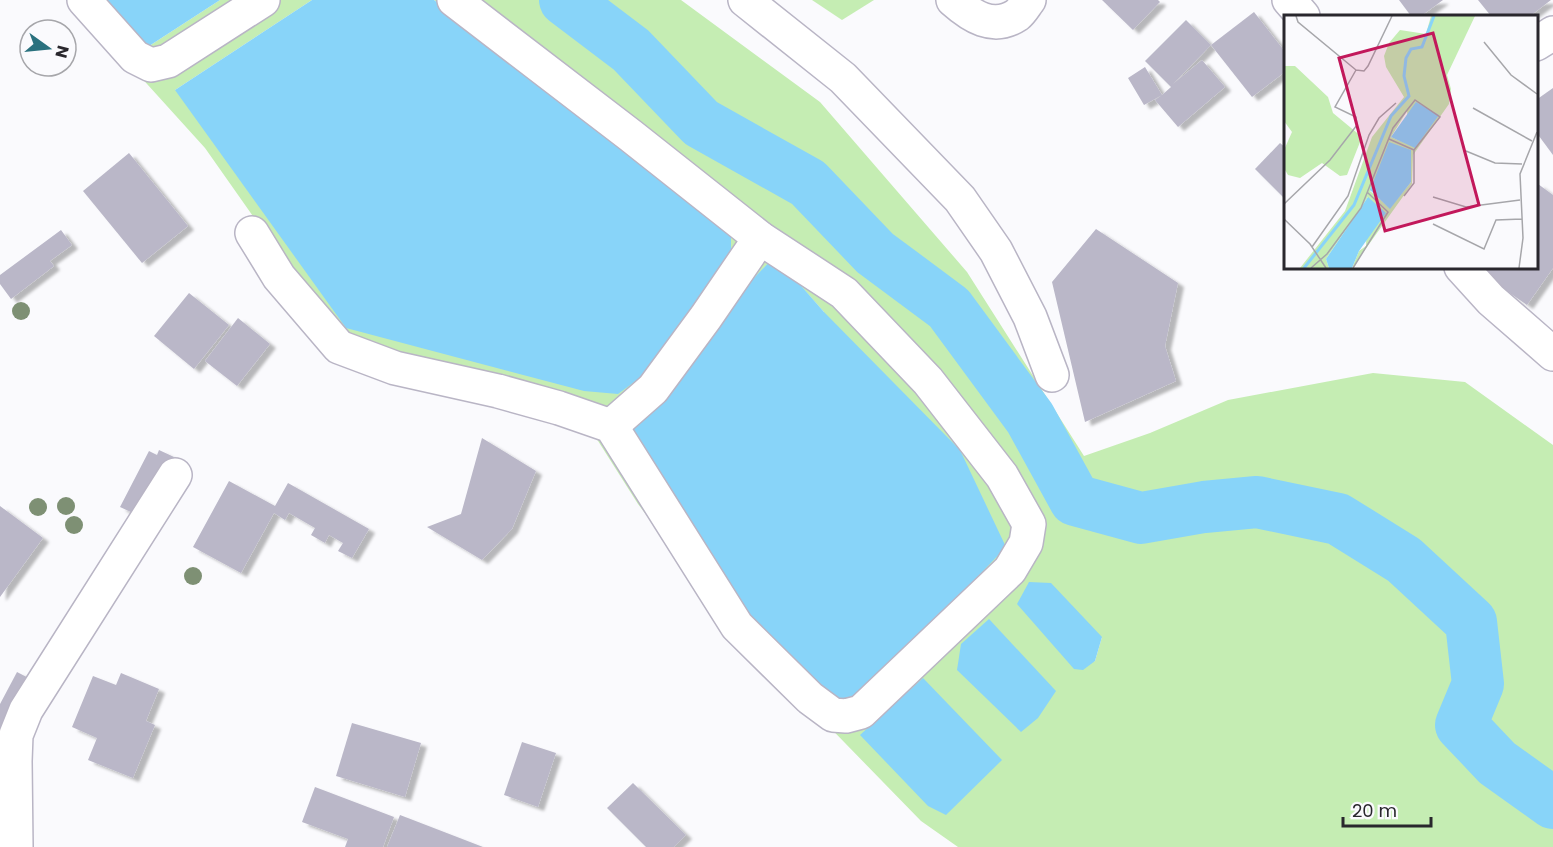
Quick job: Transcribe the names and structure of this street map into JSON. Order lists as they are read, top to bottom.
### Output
{
  "scale_bar": "20 m",
  "north": "right"
}
